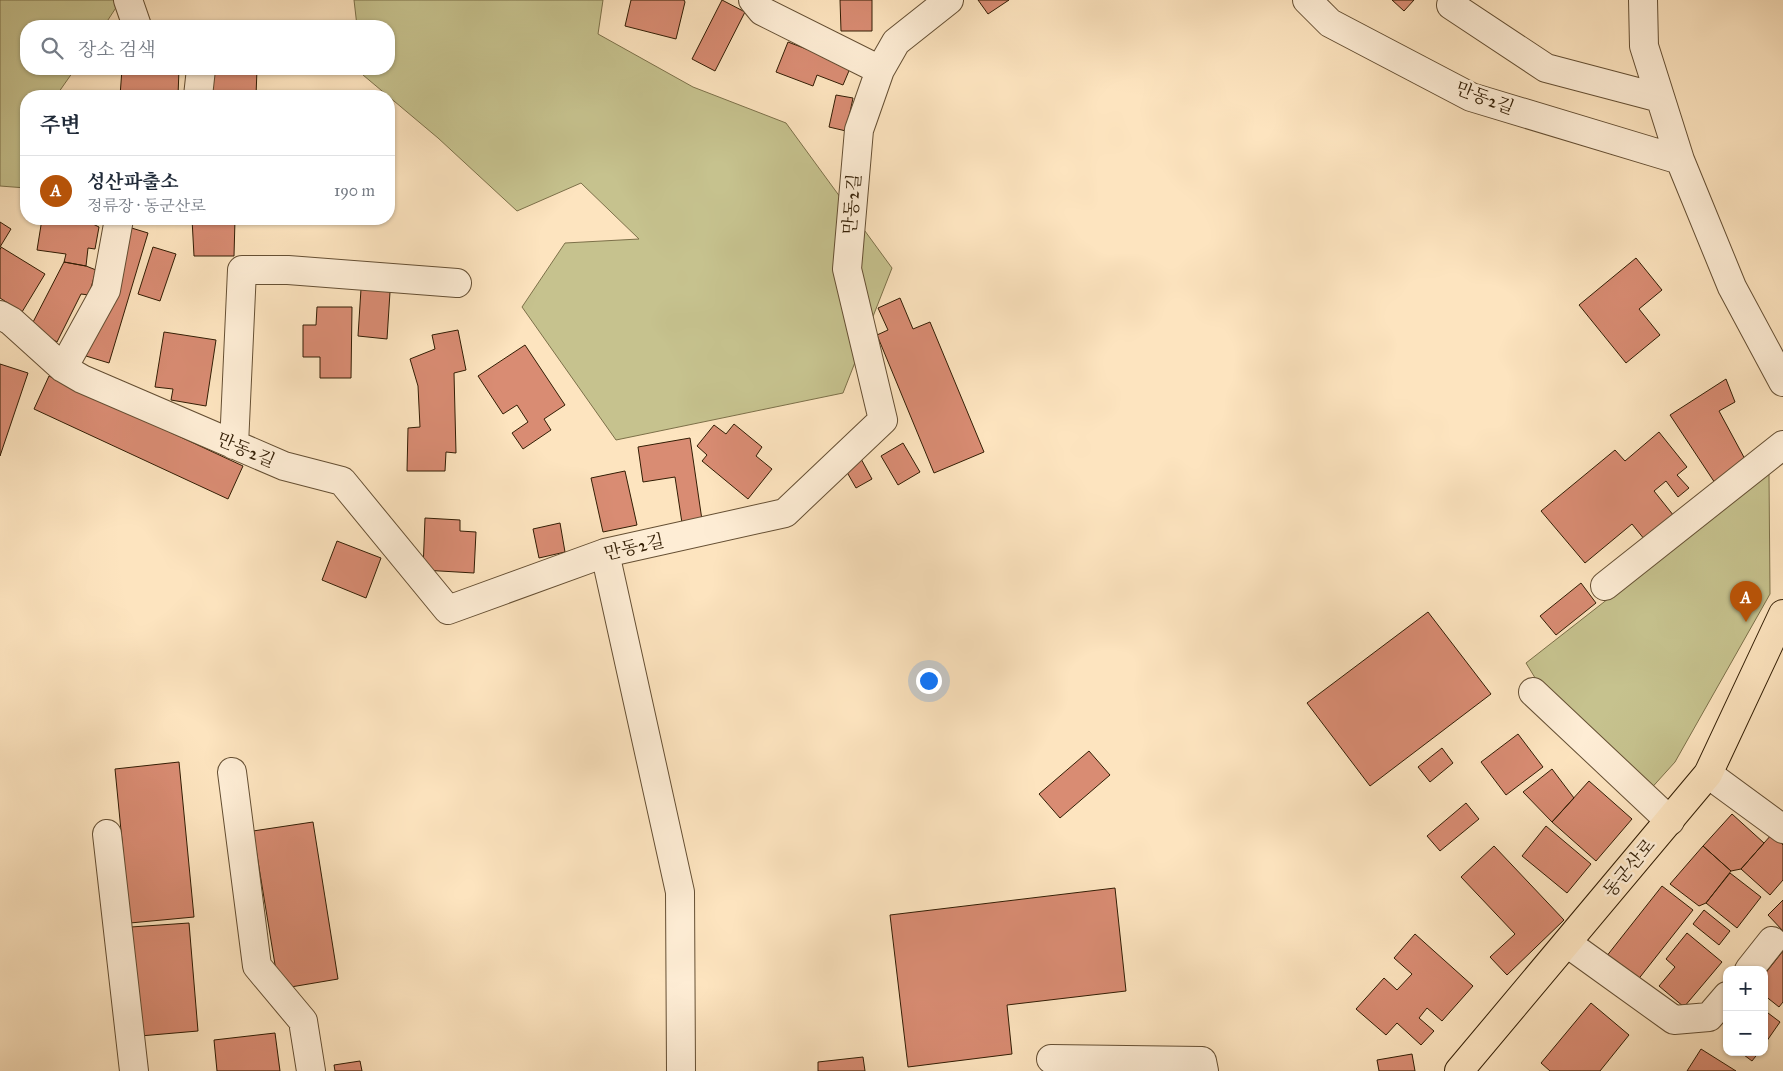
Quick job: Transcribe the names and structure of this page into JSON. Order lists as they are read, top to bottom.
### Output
{
  "streets": {
    "main road": ["동군산로"],
    "street": ["만동2길"]
  },
  "page": {
    "search": "장소 검색",
    "heading": "주변",
    "list": [
      {
        "mark": "A",
        "name": "성산파출소",
        "note": "정류장 · 동군산로",
        "value": "190 m"
      }
    ],
    "pins": "A",
    "map_buttons": ["+", "−"]
  }
}
